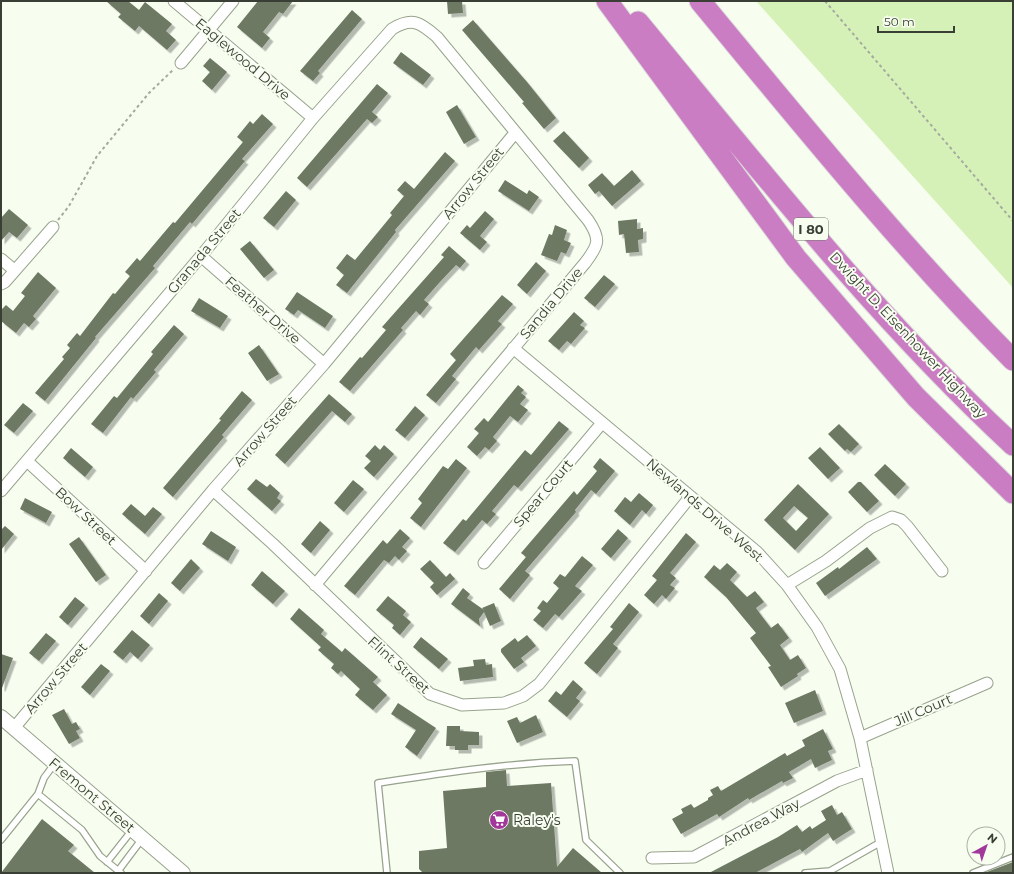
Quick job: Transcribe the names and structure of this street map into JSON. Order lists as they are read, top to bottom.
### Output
{
  "streets": {
    "highway": ["I 80", "Dwight D. Eisenhower Highway"],
    "street": [
      "Eaglewood Drive",
      "Arrow Street",
      "Granada Street",
      "Sandia Drive",
      "Feather Drive",
      "Spear Court",
      "Newlands Drive West",
      "Bow Street",
      "Flint Street",
      "Jill Court",
      "Fremont Street",
      "Andrea Way"
    ]
  },
  "crossings": [
    ["Eaglewood Drive", "Granada Street"],
    ["Arrow Street", "Sandia Drive"],
    ["Arrow Street", "Feather Drive"],
    ["Arrow Street", "Bow Street"],
    ["Arrow Street", "Flint Street"],
    ["Arrow Street", "Fremont Street"],
    ["Granada Street", "Sandia Drive"],
    ["Granada Street", "Feather Drive"],
    ["Granada Street", "Bow Street"],
    ["Sandia Drive", "Newlands Drive West"],
    ["Sandia Drive", "Flint Street"],
    ["Spear Court", "Newlands Drive West"],
    ["Newlands Drive West", "Flint Street"],
    ["Newlands Drive West", "Jill Court"],
    ["Newlands Drive West", "Andrea Way"]
  ],
  "places": {
    "supermarket": ["Raley's"]
  },
  "scale_bar": "50 m",
  "north": "top right"
}
